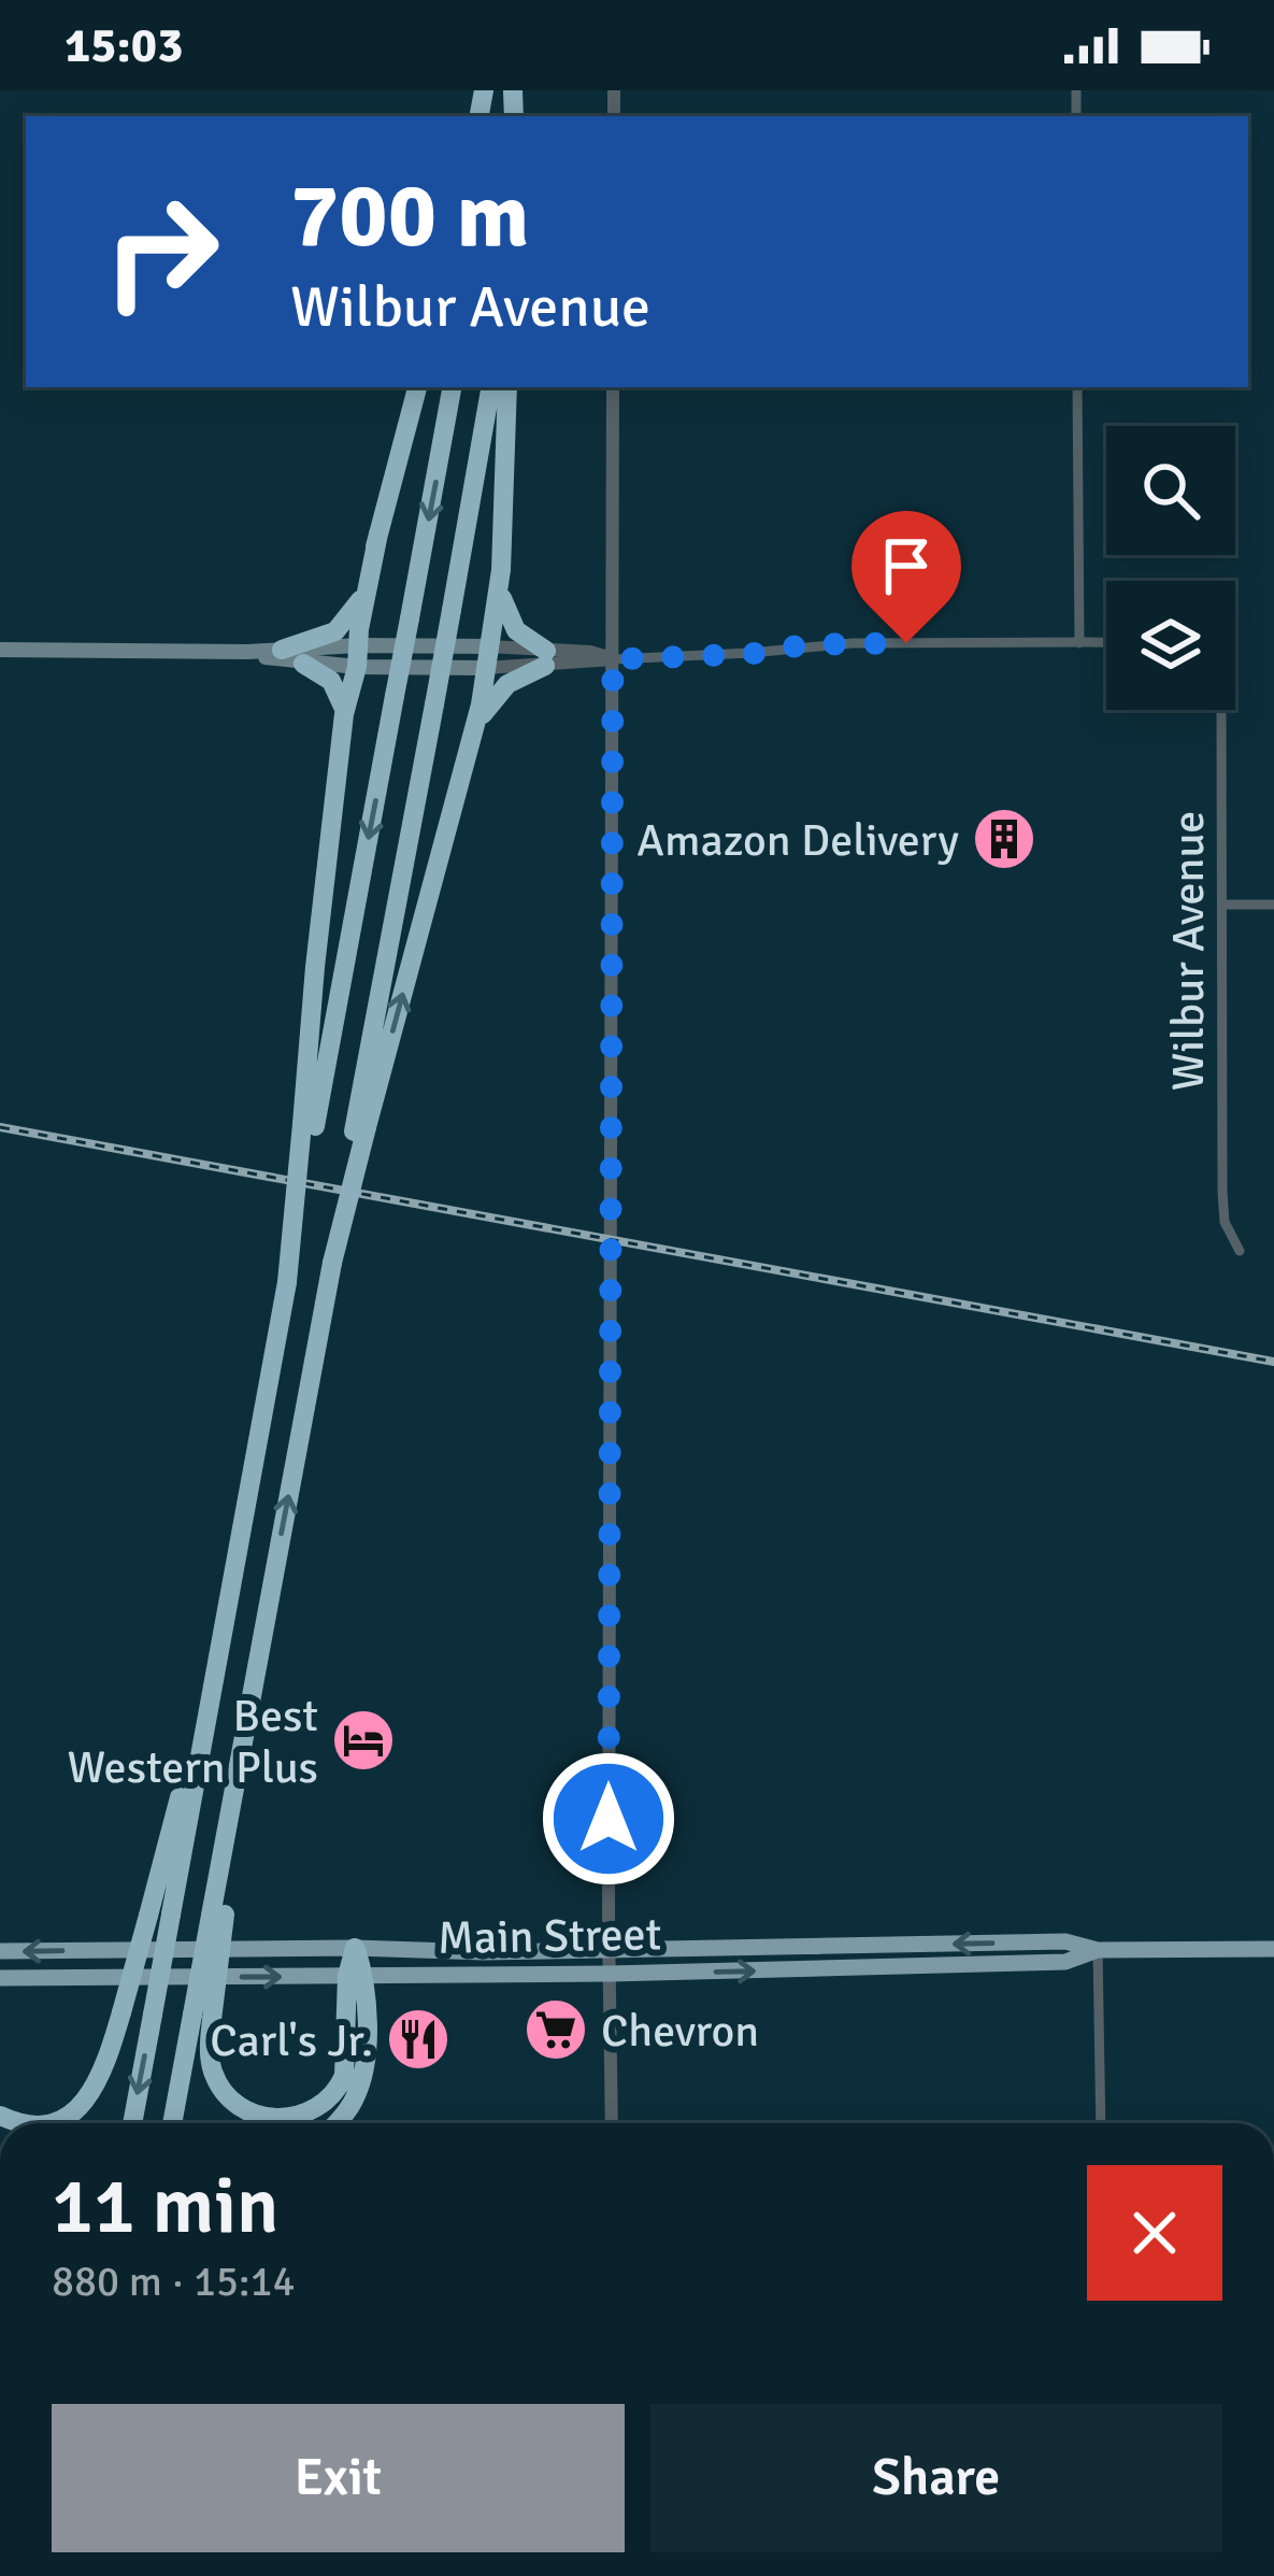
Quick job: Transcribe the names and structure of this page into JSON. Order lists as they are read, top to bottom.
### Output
{
  "streets": {
    "main road": ["Main Street"],
    "street": ["Wilbur Avenue"]
  },
  "places": {
    "building": ["Amazon Delivery"],
    "hotel": ["Best Western Plus"],
    "supermarket": ["Chevron"],
    "restaurant": ["Carl's Jr."]
  },
  "page": {
    "status": "15:03",
    "turn": ["700 m", "Wilbur Avenue"],
    "heading": ["11 min", "880 m · 15:14"],
    "buttons": ["Exit", "Share"]
  }
}
